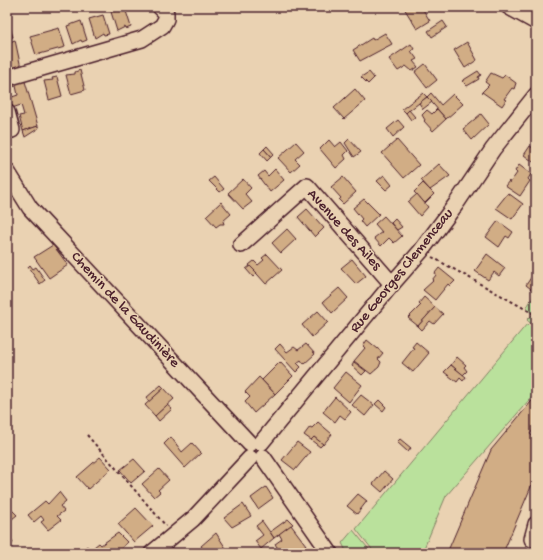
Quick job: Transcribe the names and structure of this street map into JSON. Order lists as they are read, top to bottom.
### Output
{
  "streets": {
    "street": ["Avenue des Ailes", "Rue Georges Clemenceau", "Chemin de la Gaudinière"]
  },
  "crossings": [
    ["Avenue des Ailes", "Rue Georges Clemenceau"],
    ["Rue Georges Clemenceau", "Chemin de la Gaudinière"]
  ]
}
